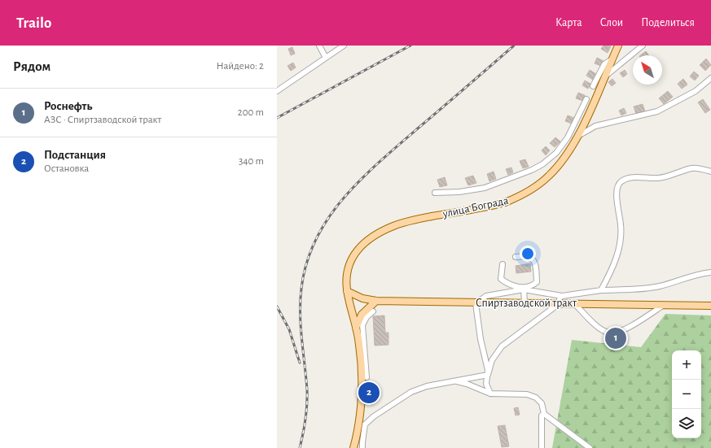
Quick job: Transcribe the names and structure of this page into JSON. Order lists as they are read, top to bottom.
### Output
{
  "streets": {
    "main road": ["улица Бограда", "Спиртзаводской тракт"]
  },
  "crossings": [
    ["улица Бограда", "Спиртзаводской тракт"]
  ],
  "north": "top left",
  "page": {
    "header": "Trailo",
    "nav": ["Карта", "Слои", "Поделиться"],
    "heading": ["Рядом", "Найдено: 2"],
    "list": [
      {
        "mark": "1",
        "name": "Роснефть",
        "note": "АЗС · Спиртзаводской тракт",
        "value": "200 m"
      },
      {
        "mark": "2",
        "name": "Подстанция",
        "note": "Остановка",
        "value": "340 m"
      }
    ],
    "pins": ["1", "2"],
    "map_buttons": ["+", "−"]
  }
}
